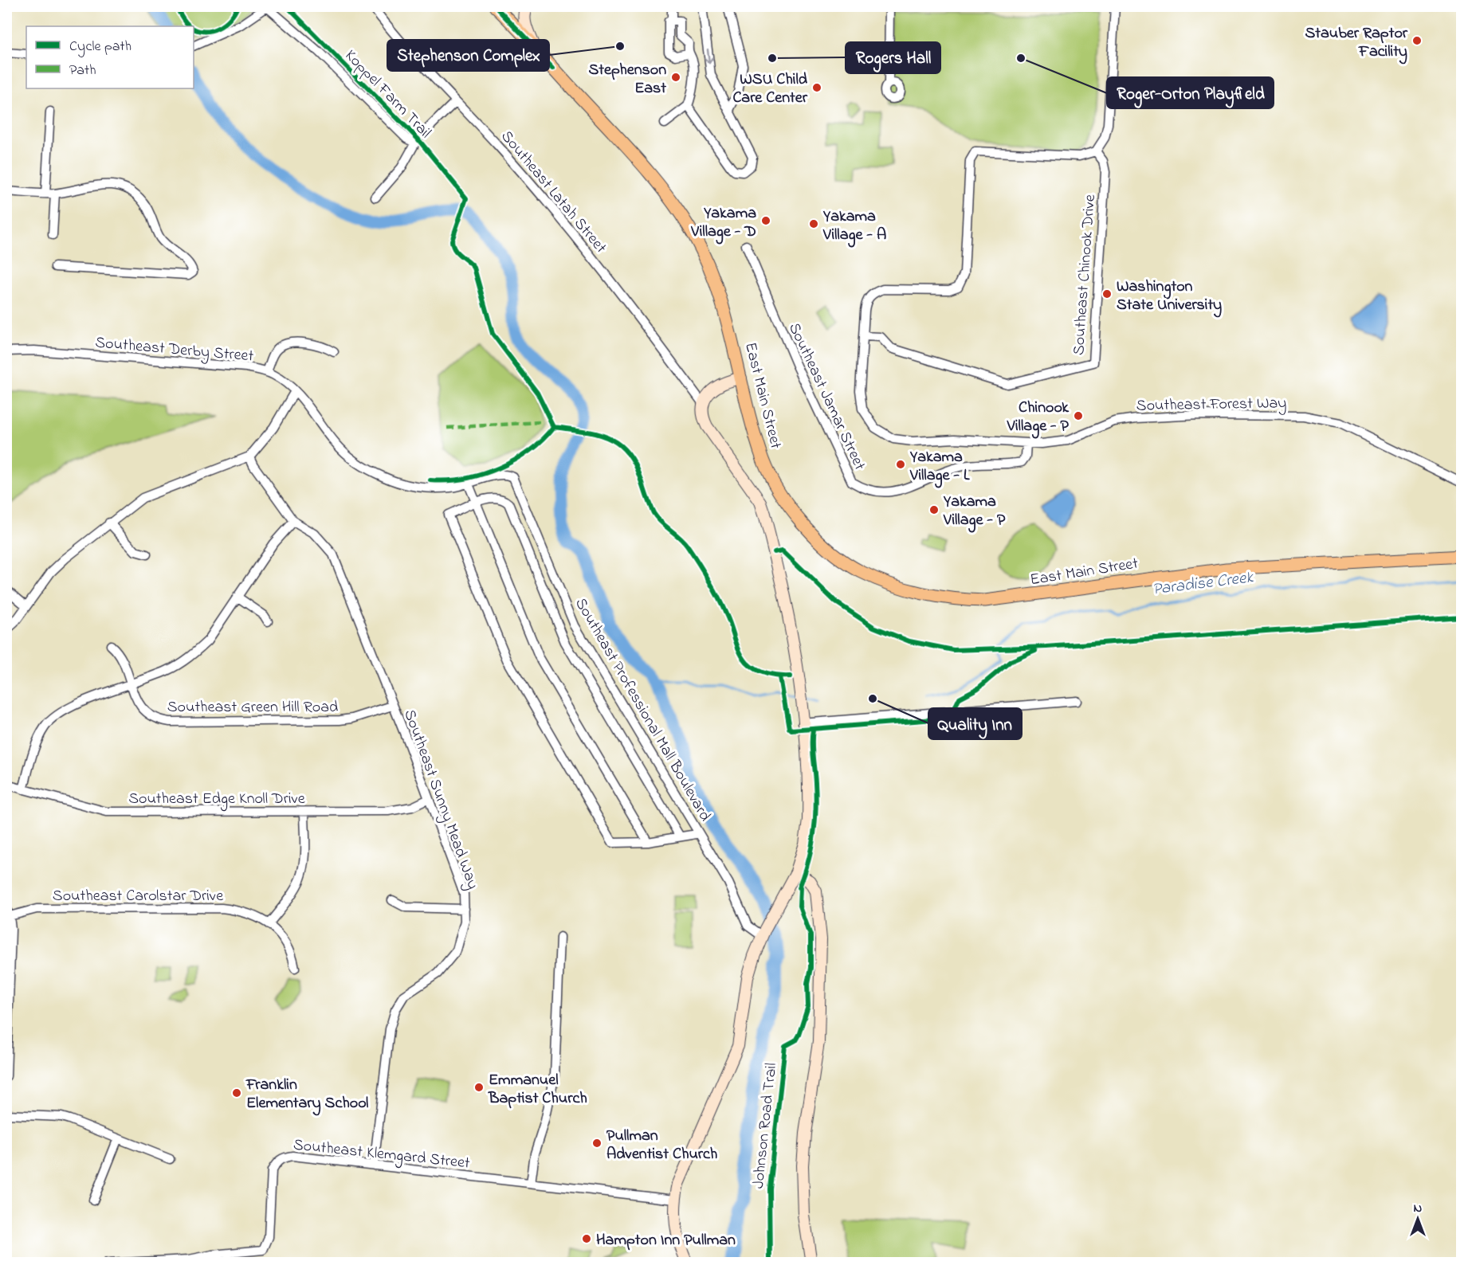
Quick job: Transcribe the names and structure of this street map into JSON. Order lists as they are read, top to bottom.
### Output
{
  "streets": {
    "main road": ["East Main Street"],
    "street": [
      "Southeast Latah Street",
      "Southeast Chinook Drive",
      "Southeast Derby Street",
      "Southeast Jamar Street",
      "Southeast Forest Way",
      "Southeast Green Hill Road",
      "Southeast Professional Mall Boulevard",
      "Southeast Edge Knoll Drive",
      "Southeast Sunny Mead Way",
      "Southeast Carolstar Drive",
      "Southeast Klemgard Street"
    ],
    "cycle path": ["Koppel Farm Trail", "Johnson Road Trail"]
  },
  "crossings": [
    ["Southeast Chinook Drive", "Southeast Forest Way"],
    ["Southeast Derby Street", "Southeast Professional Mall Boulevard"],
    ["Southeast Jamar Street", "Southeast Forest Way"],
    ["Southeast Green Hill Road", "Southeast Sunny Mead Way"],
    ["Southeast Edge Knoll Drive", "Southeast Sunny Mead Way"],
    ["Southeast Sunny Mead Way", "Southeast Klemgard Street"]
  ],
  "water": ["Paradise Creek"],
  "places": [
    "Stauber Raptor Facility",
    "Stephenson Complex",
    "Rogers Hall",
    "Roger-Orton Playfield",
    "Stephenson East",
    "WSU Child Care Center",
    "Yakama Village - D",
    "Yakama Village - A",
    "Washington State University",
    "Chinook Village - P",
    "Yakama Village - L",
    "Yakama Village - P",
    "Quality Inn",
    "Emmanuel Baptist Church",
    "Franklin Elementary School",
    "Pullman Adventist Church",
    "Hampton Inn Pullman"
  ],
  "legend": ["Cycle path", "Path"],
  "north": "top"
}
